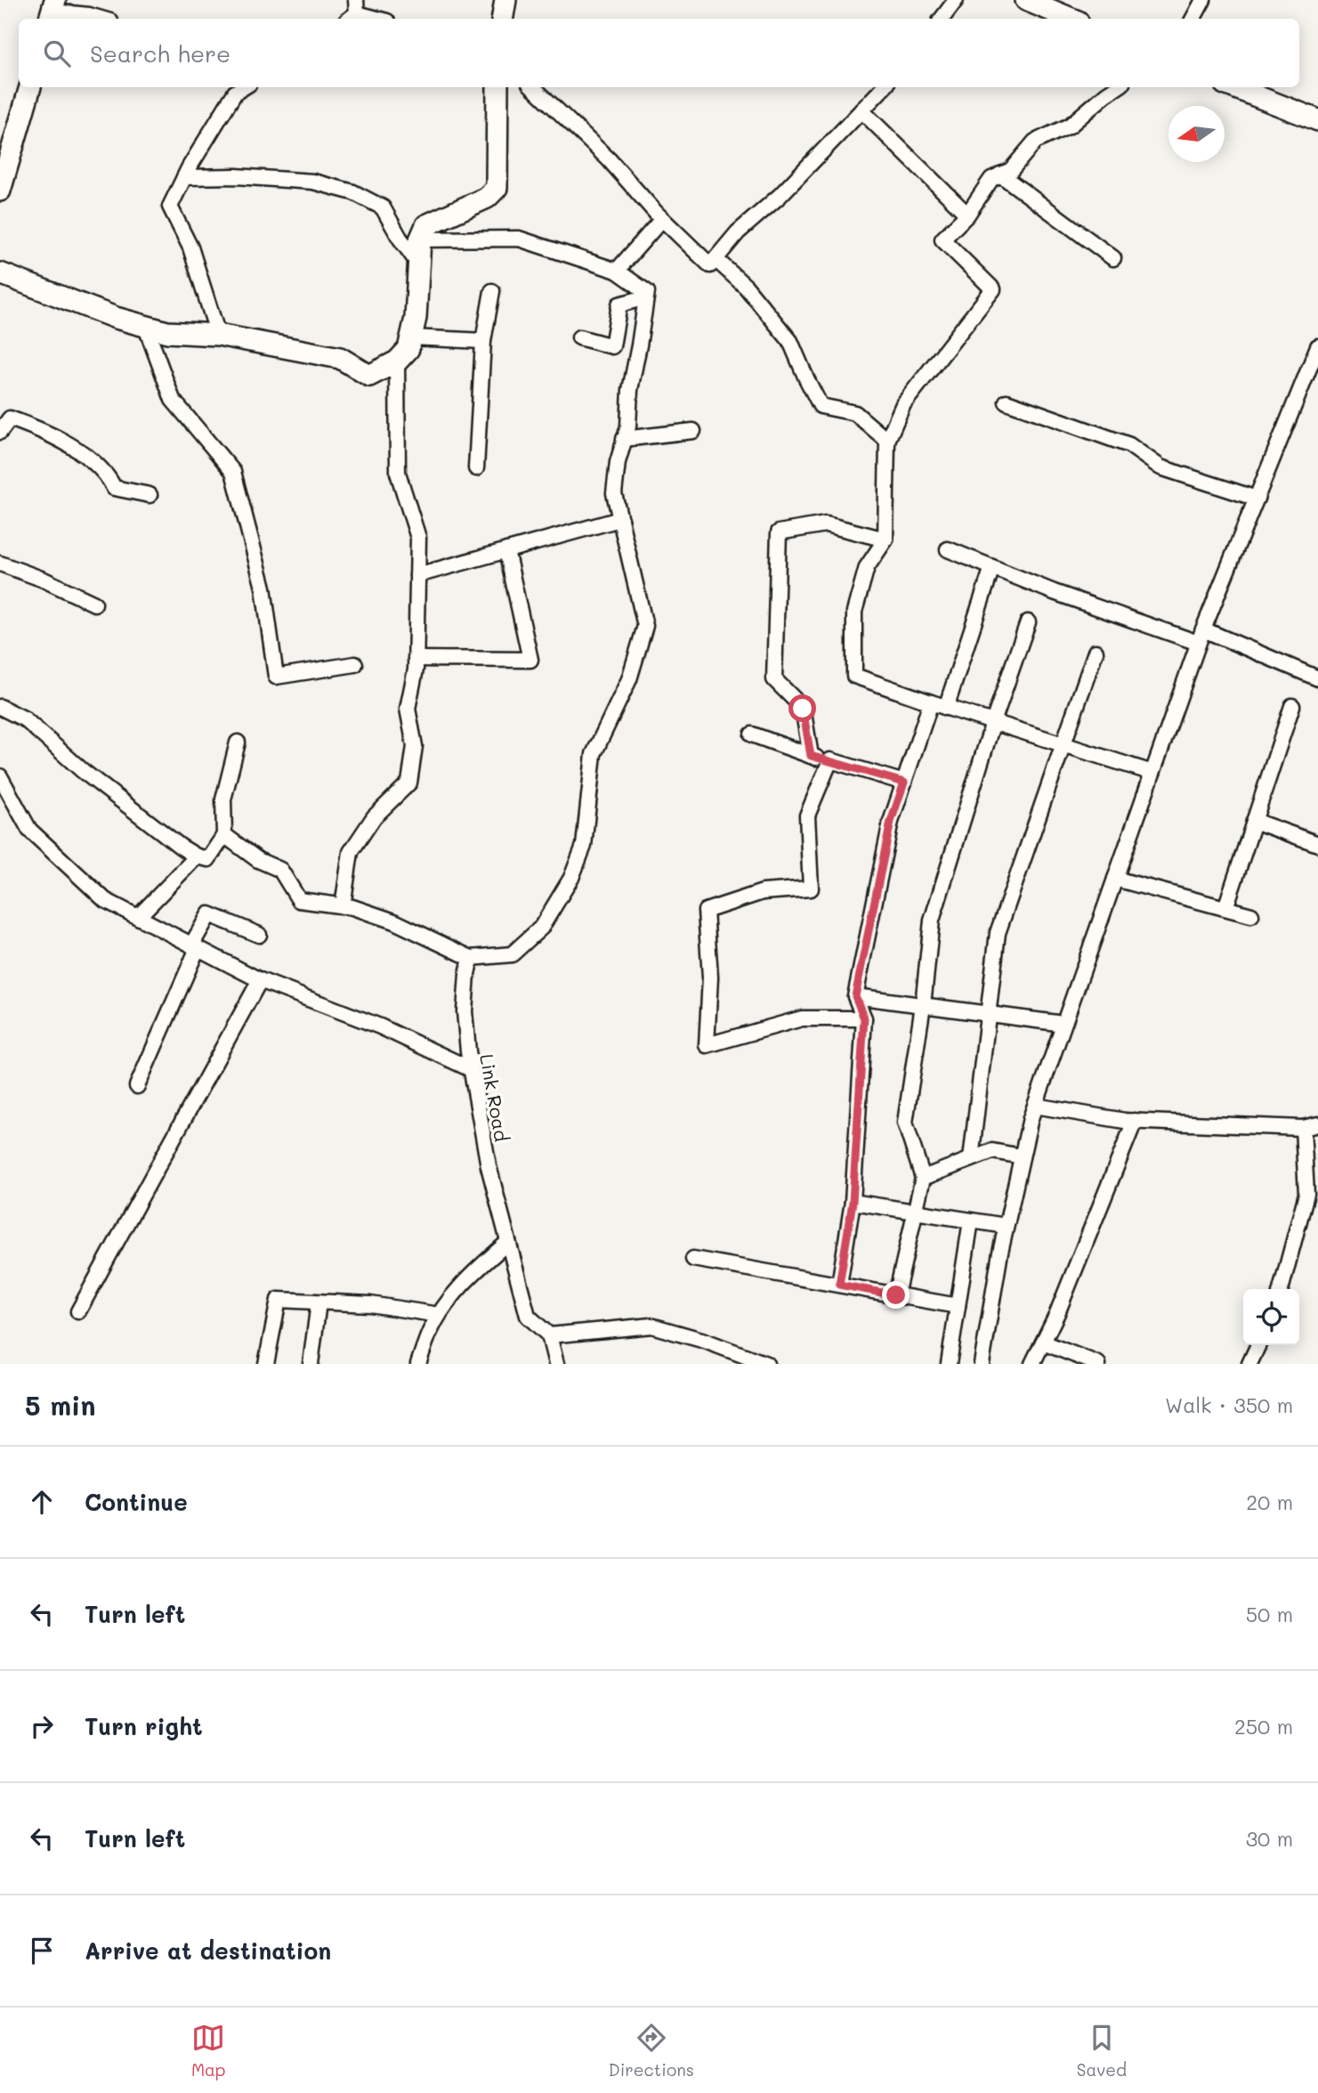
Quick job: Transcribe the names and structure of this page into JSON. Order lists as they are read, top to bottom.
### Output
{
  "streets": {
    "street": ["Link Road"]
  },
  "north": "left",
  "page": {
    "search": "Search here",
    "heading": ["5 min", "Walk · 350 m"],
    "list": [
      ["Continue", "20 m"],
      ["Turn left", "50 m"],
      ["Turn right", "250 m"],
      ["Turn left", "30 m"],
      "Arrive at destination"
    ],
    "nav": ["Map", "Directions", "Saved"]
  }
}
